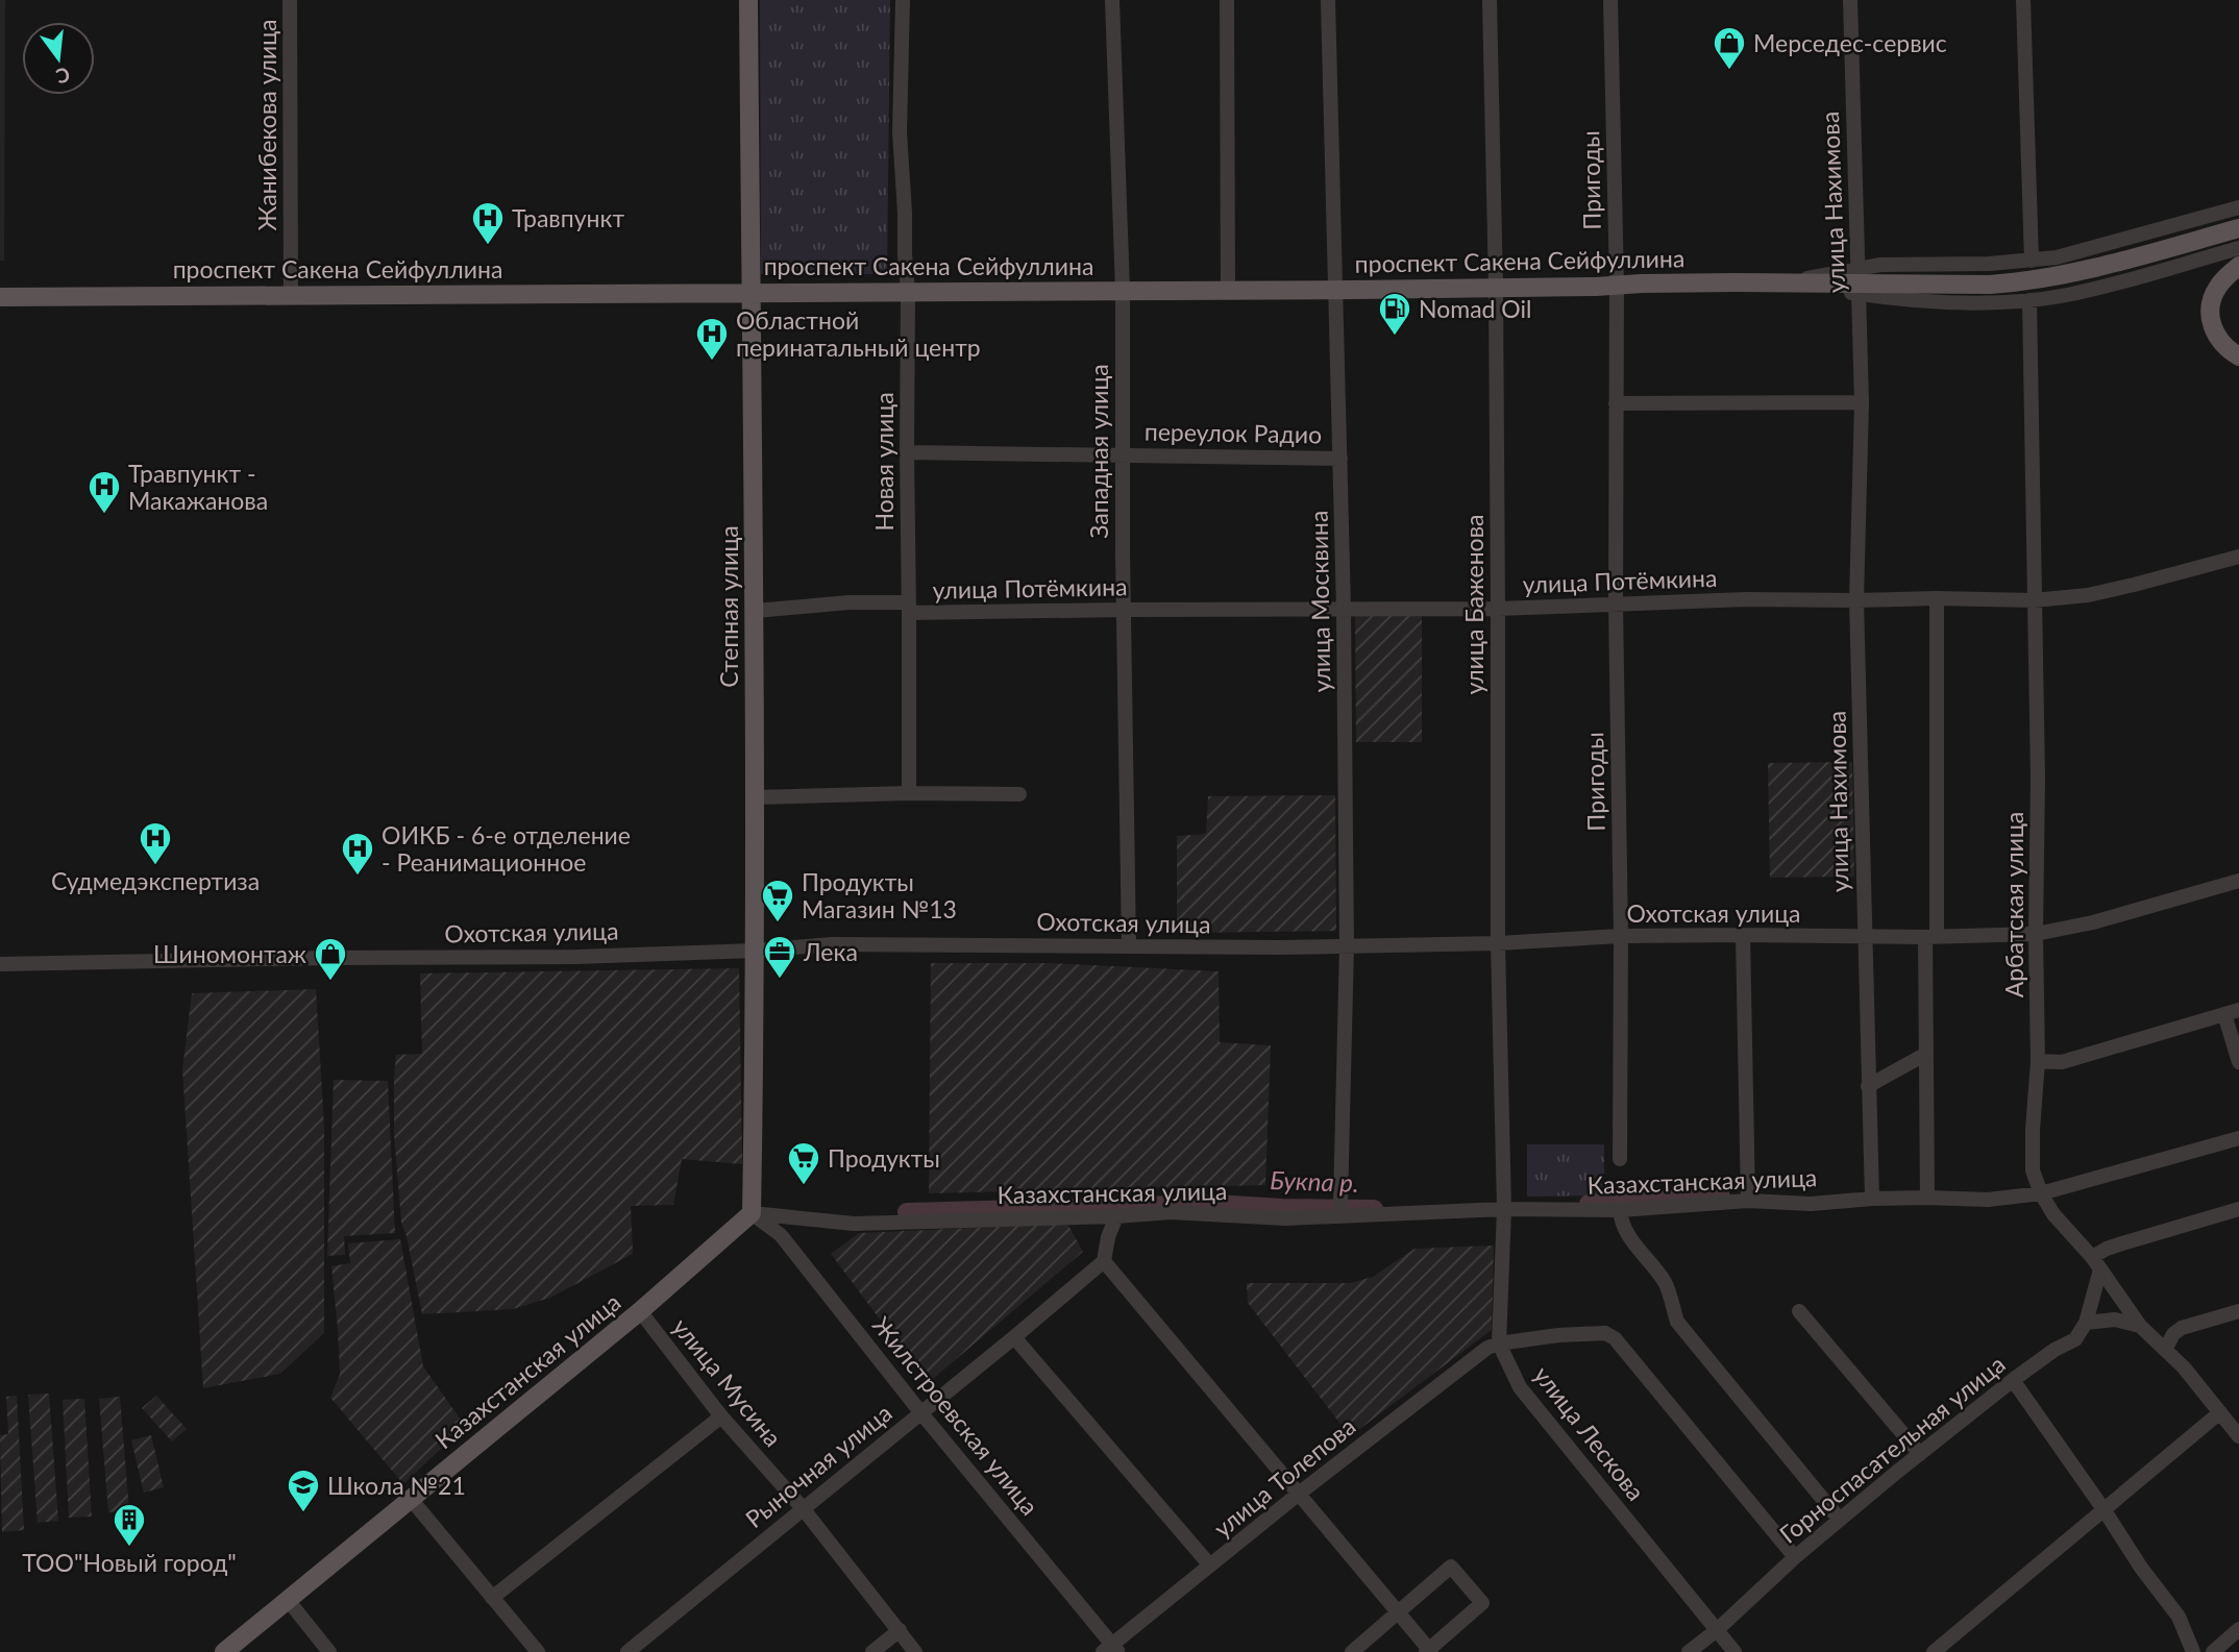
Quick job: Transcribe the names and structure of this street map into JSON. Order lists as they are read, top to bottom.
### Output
{
  "streets": {
    "main road": ["проспект Сакена Сейфуллина", "Степная улица", "Казахстанская улица"],
    "street": [
      "Жанибекова улица",
      "Пригоды",
      "улица Нахимова",
      "переулок Радио",
      "Западная улица",
      "Новая улица",
      "улица Потёмкина",
      "улица Москвина",
      "улица Баженова",
      "Арбатская улица",
      "Охотская улица",
      "улица Мусина",
      "Жилстроевская улица",
      "улица Лескова",
      "Горноспасательная улица",
      "Рыночная улица",
      "улица Толепова"
    ]
  },
  "crossings": [
    ["Жанибекова улица", "проспект Сакена Сейфуллина"],
    ["Пригоды", "проспект Сакена Сейфуллина"],
    ["Пригоды", "улица Потёмкина"],
    ["Пригоды", "Охотская улица"],
    ["улица Нахимова", "проспект Сакена Сейфуллина"],
    ["улица Нахимова", "улица Потёмкина"],
    ["улица Нахимова", "Охотская улица"],
    ["улица Нахимова", "Казахстанская улица"],
    ["проспект Сакена Сейфуллина", "Западная улица"],
    ["проспект Сакена Сейфуллина", "Новая улица"],
    ["проспект Сакена Сейфуллина", "улица Москвина"],
    ["проспект Сакена Сейфуллина", "улица Баженова"],
    ["проспект Сакена Сейфуллина", "Степная улица"],
    ["переулок Радио", "Западная улица"],
    ["переулок Радио", "Новая улица"],
    ["переулок Радио", "улица Москвина"],
    ["Западная улица", "улица Потёмкина"],
    ["Западная улица", "Охотская улица"],
    ["Новая улица", "улица Потёмкина"],
    ["улица Потёмкина", "улица Москвина"],
    ["улица Потёмкина", "улица Баженова"],
    ["улица Потёмкина", "Степная улица"],
    ["улица Потёмкина", "Арбатская улица"],
    ["улица Москвина", "Охотская улица"],
    ["улица Баженова", "Охотская улица"],
    ["улица Баженова", "Казахстанская улица"],
    ["улица Баженова", "улица Лескова"],
    ["Степная улица", "Охотская улица"],
    ["Степная улица", "Казахстанская улица"],
    ["Степная улица", "Жилстроевская улица"],
    ["Арбатская улица", "Охотская улица"],
    ["Арбатская улица", "Казахстанская улица"],
    ["Казахстанская улица", "улица Мусина"],
    ["Казахстанская улица", "Жилстроевская улица"],
    ["Казахстанская улица", "улица Лескова"],
    ["улица Мусина", "Рыночная улица"],
    ["Жилстроевская улица", "Рыночная улица"],
    ["Жилстроевская улица", "улица Толепова"],
    ["улица Лескова", "Горноспасательная улица"],
    ["улица Лескова", "улица Толепова"]
  ],
  "water": ["Букпа р."],
  "places": {
    "shop": ["Мерседес-сервис", "Шиномонтаж"],
    "hospital": [
      "Травпункт",
      "Областной перинатальный центр",
      "Травпункт - Макажанова",
      "Судмедэкспертиза",
      "ОИКБ - 6-е отделение - Реанимационное"
    ],
    "fuel station": ["Nomad Oil"],
    "supermarket": ["Продукты Магазин №13", "Продукты"],
    "office": ["Лека"],
    "school or university": ["Школа №21"],
    "building": ["ТОО\"Новый город\""]
  },
  "north": "bottom"
}
